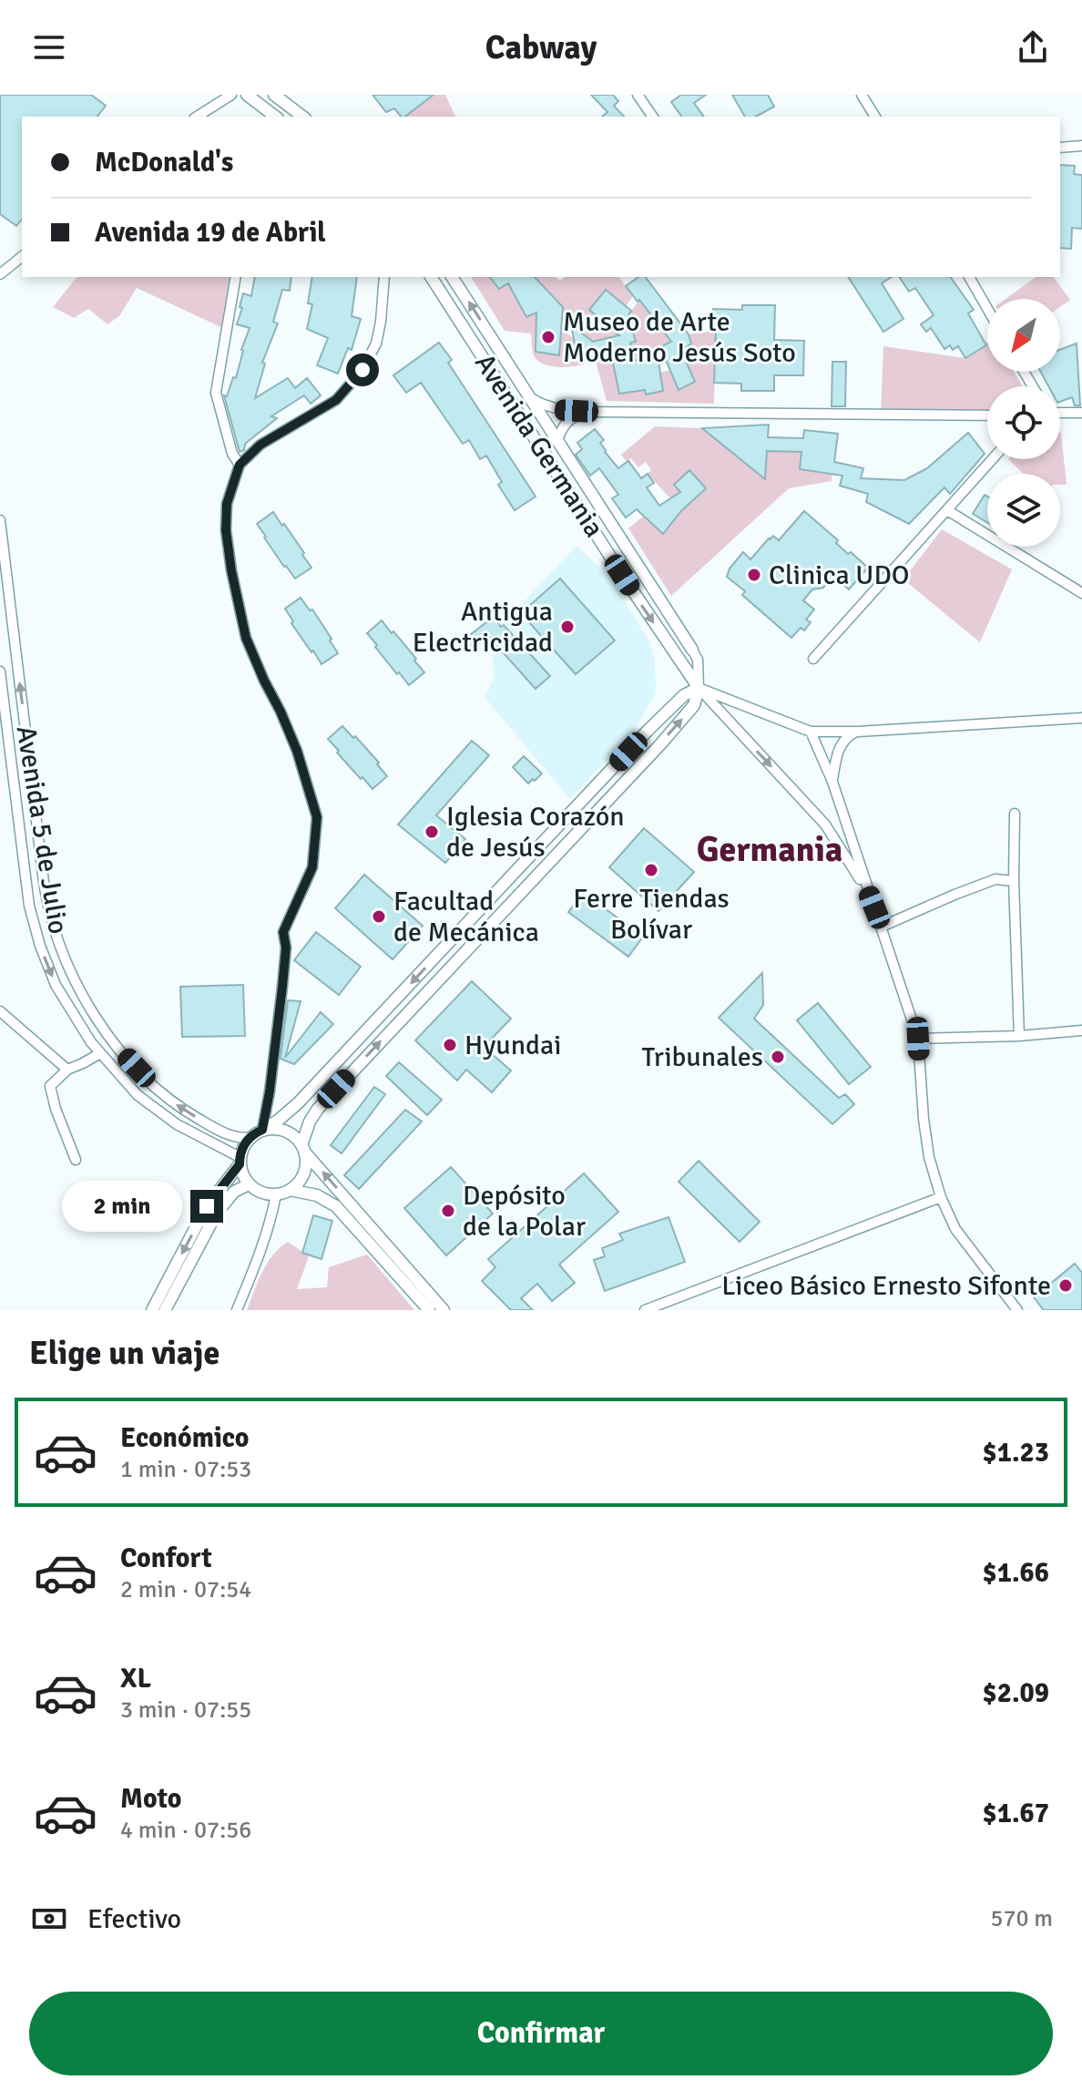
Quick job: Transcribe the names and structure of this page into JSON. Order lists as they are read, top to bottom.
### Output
{
  "streets": {
    "street": ["Avenida Germania", "Avenida 5 de Julio"]
  },
  "districts": ["Germania"],
  "places": [
    "Museo de Arte Moderno Jesús Soto",
    "Clinica UDO",
    "Antigua Electricidad",
    "Iglesia Corazón de Jesús",
    "Ferre Tiendas Bolívar",
    "Facultad de Mecánica",
    "Hyundai",
    "Tribunales",
    "Depósito de la Polar",
    "Liceo Básico Ernesto Sifonte"
  ],
  "north": "bottom left",
  "page": {
    "header": "Cabway",
    "banner": ["McDonald's", "Avenida 19 de Abril"],
    "bubble": "2 min",
    "heading": "Elige un viaje",
    "list": [
      {
        "name": "Económico",
        "note": "1 min · 07:53",
        "value": "$1.23"
      },
      {
        "name": "Confort",
        "note": "2 min · 07:54",
        "value": "$1.66"
      },
      {
        "name": "XL",
        "note": "3 min · 07:55",
        "value": "$2.09"
      },
      {
        "name": "Moto",
        "note": "4 min · 07:56",
        "value": "$1.67"
      }
    ],
    "pay": ["Efectivo", "570 m"],
    "buttons": "Confirmar"
  }
}
